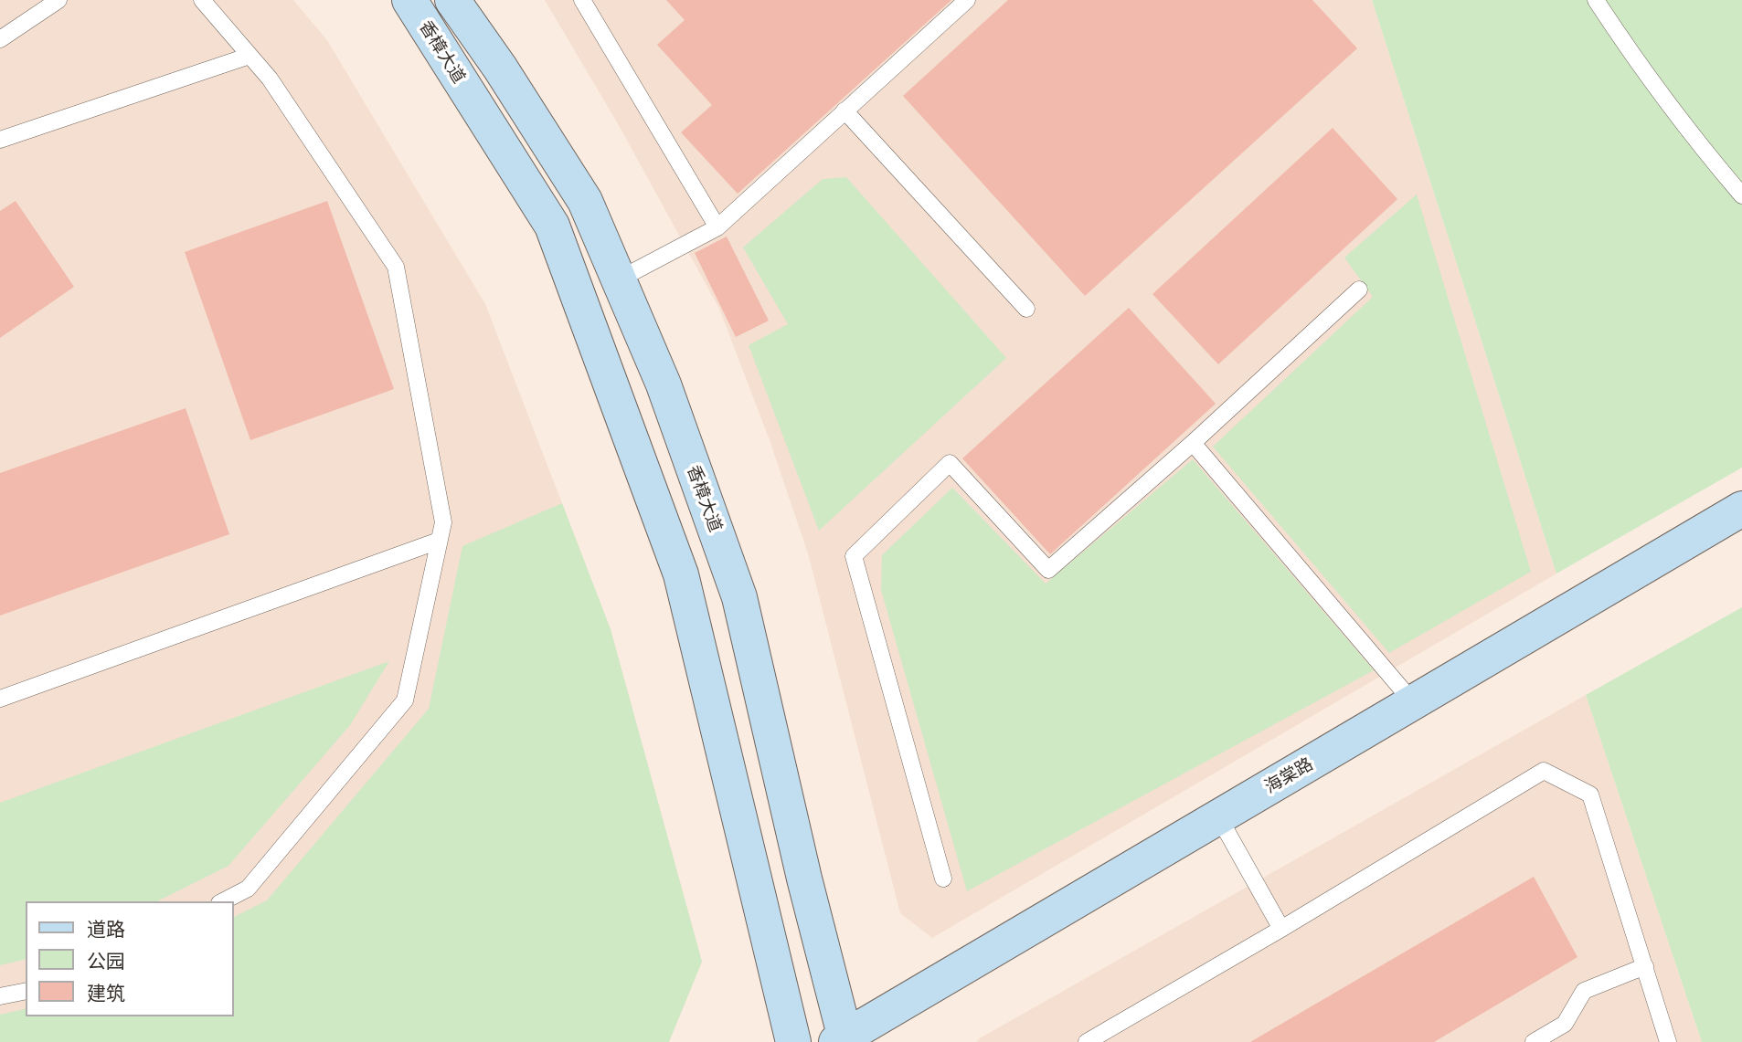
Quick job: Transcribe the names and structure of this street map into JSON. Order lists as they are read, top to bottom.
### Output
{
  "streets": {
    "main road": ["香樟大道", "海棠路"]
  },
  "crossings": [
    ["香樟大道", "海棠路"]
  ],
  "legend": ["道路", "公园", "建筑"]
}
